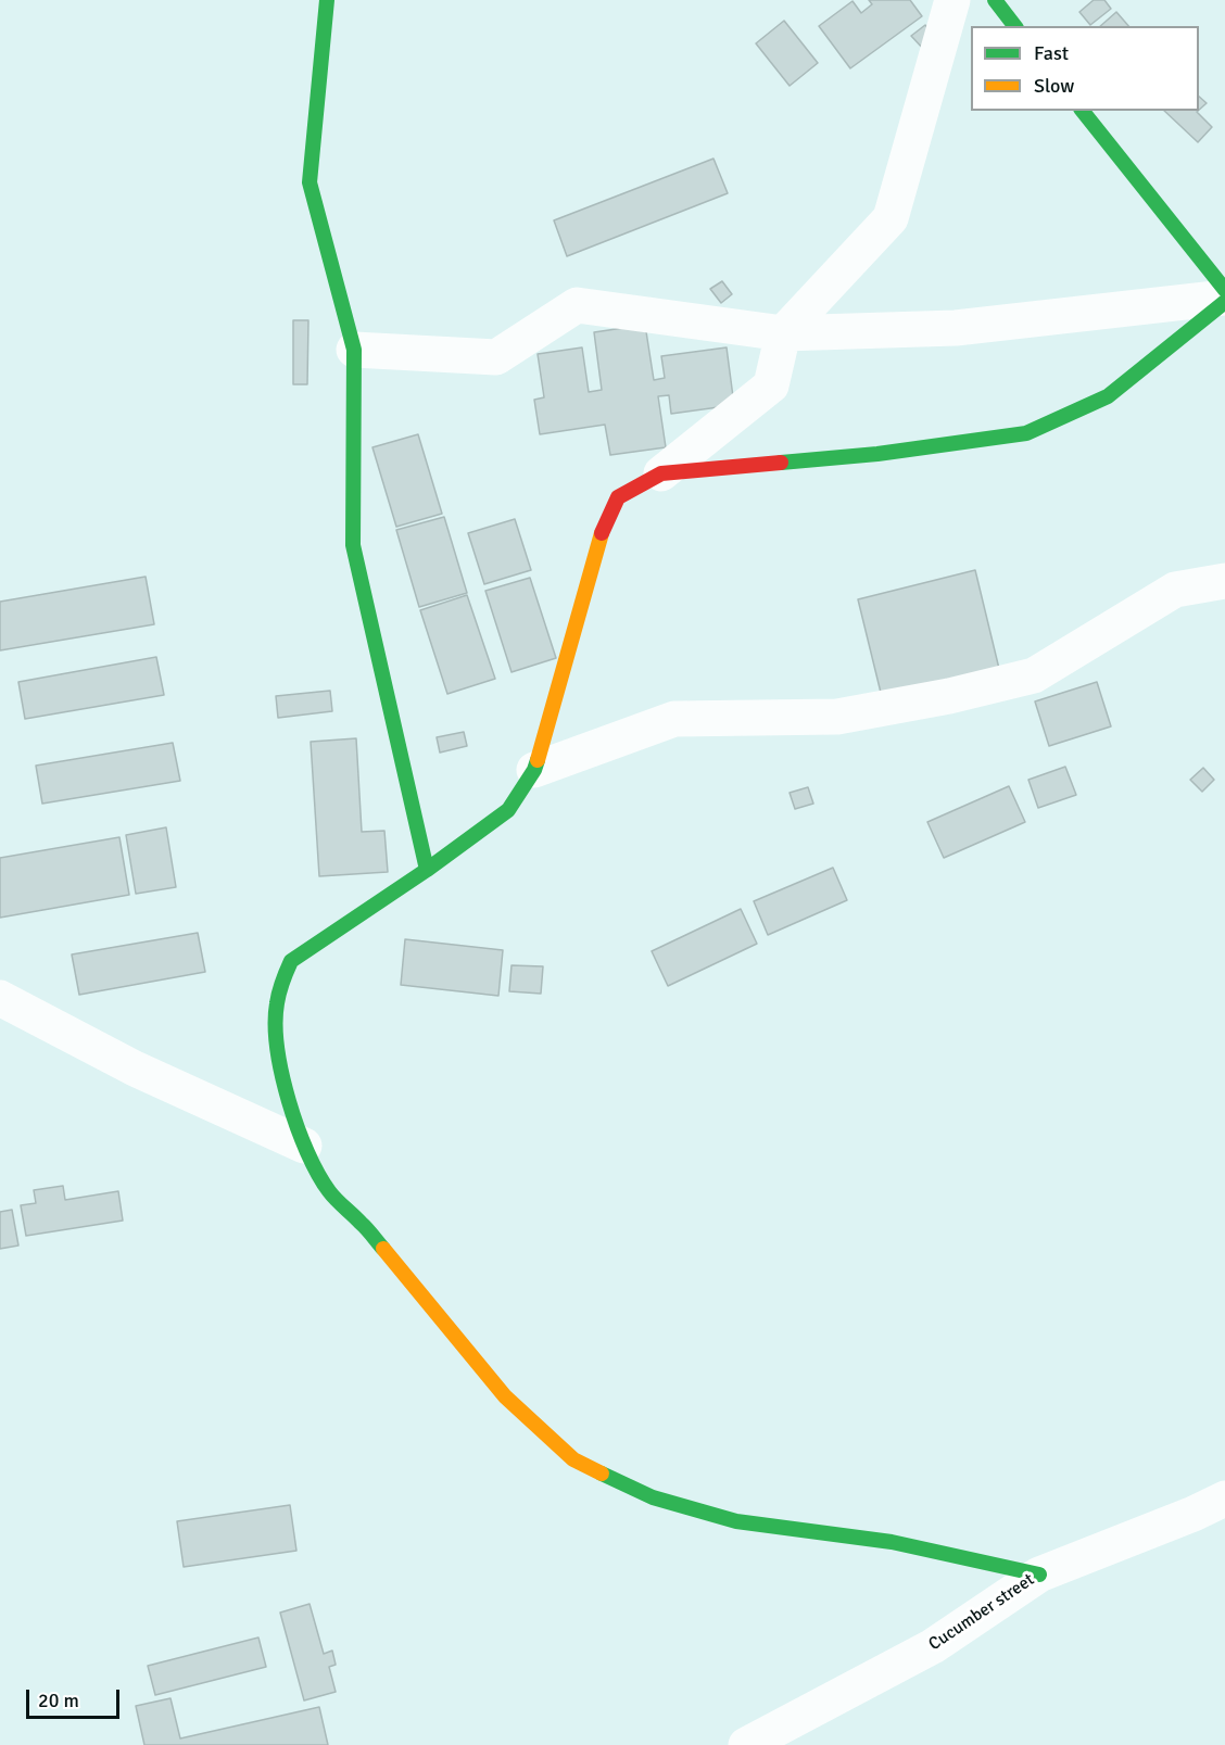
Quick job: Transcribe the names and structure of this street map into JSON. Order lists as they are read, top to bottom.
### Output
{
  "streets": {
    "street": ["Cucumber street"]
  },
  "legend": ["Fast", "Slow"],
  "scale_bar": "20 m"
}
